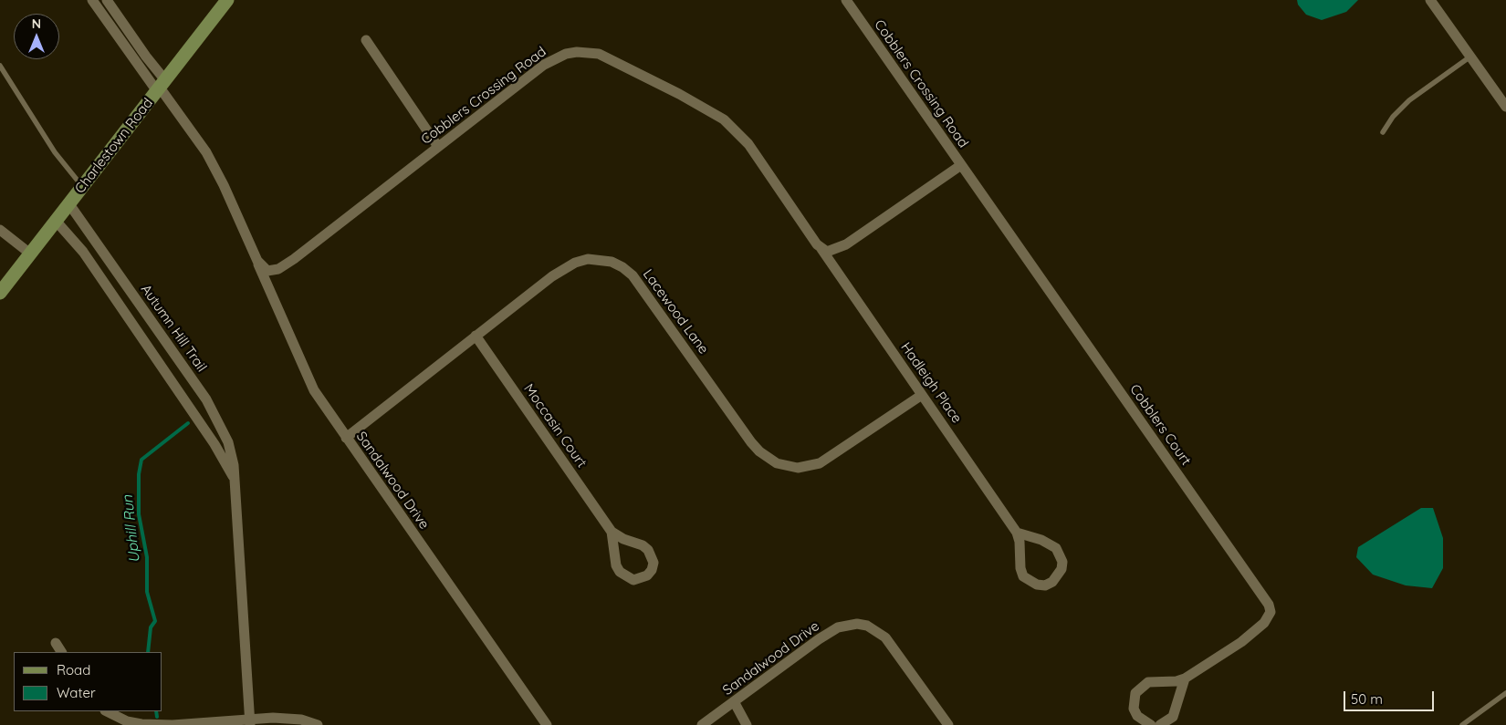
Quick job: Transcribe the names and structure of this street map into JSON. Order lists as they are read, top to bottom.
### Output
{
  "streets": {
    "main road": ["Charlestown Road"],
    "street": [
      "Cobblers Crossing Road",
      "Lacewood Lane",
      "Autumn Hill Trail",
      "Hadleigh Place",
      "Cobblers Court",
      "Moccasin Court",
      "Sandalwood Drive"
    ]
  },
  "crossings": [
    ["Cobblers Crossing Road", "Charlestown Road"],
    ["Cobblers Crossing Road", "Hadleigh Place"],
    ["Cobblers Crossing Road", "Cobblers Court"],
    ["Cobblers Crossing Road", "Sandalwood Drive"],
    ["Charlestown Road", "Autumn Hill Trail"],
    ["Lacewood Lane", "Hadleigh Place"],
    ["Lacewood Lane", "Moccasin Court"],
    ["Lacewood Lane", "Sandalwood Drive"]
  ],
  "water": ["Uphill Run"],
  "legend": ["Road", "Water"],
  "scale_bar": "50 m",
  "north": "top"
}
